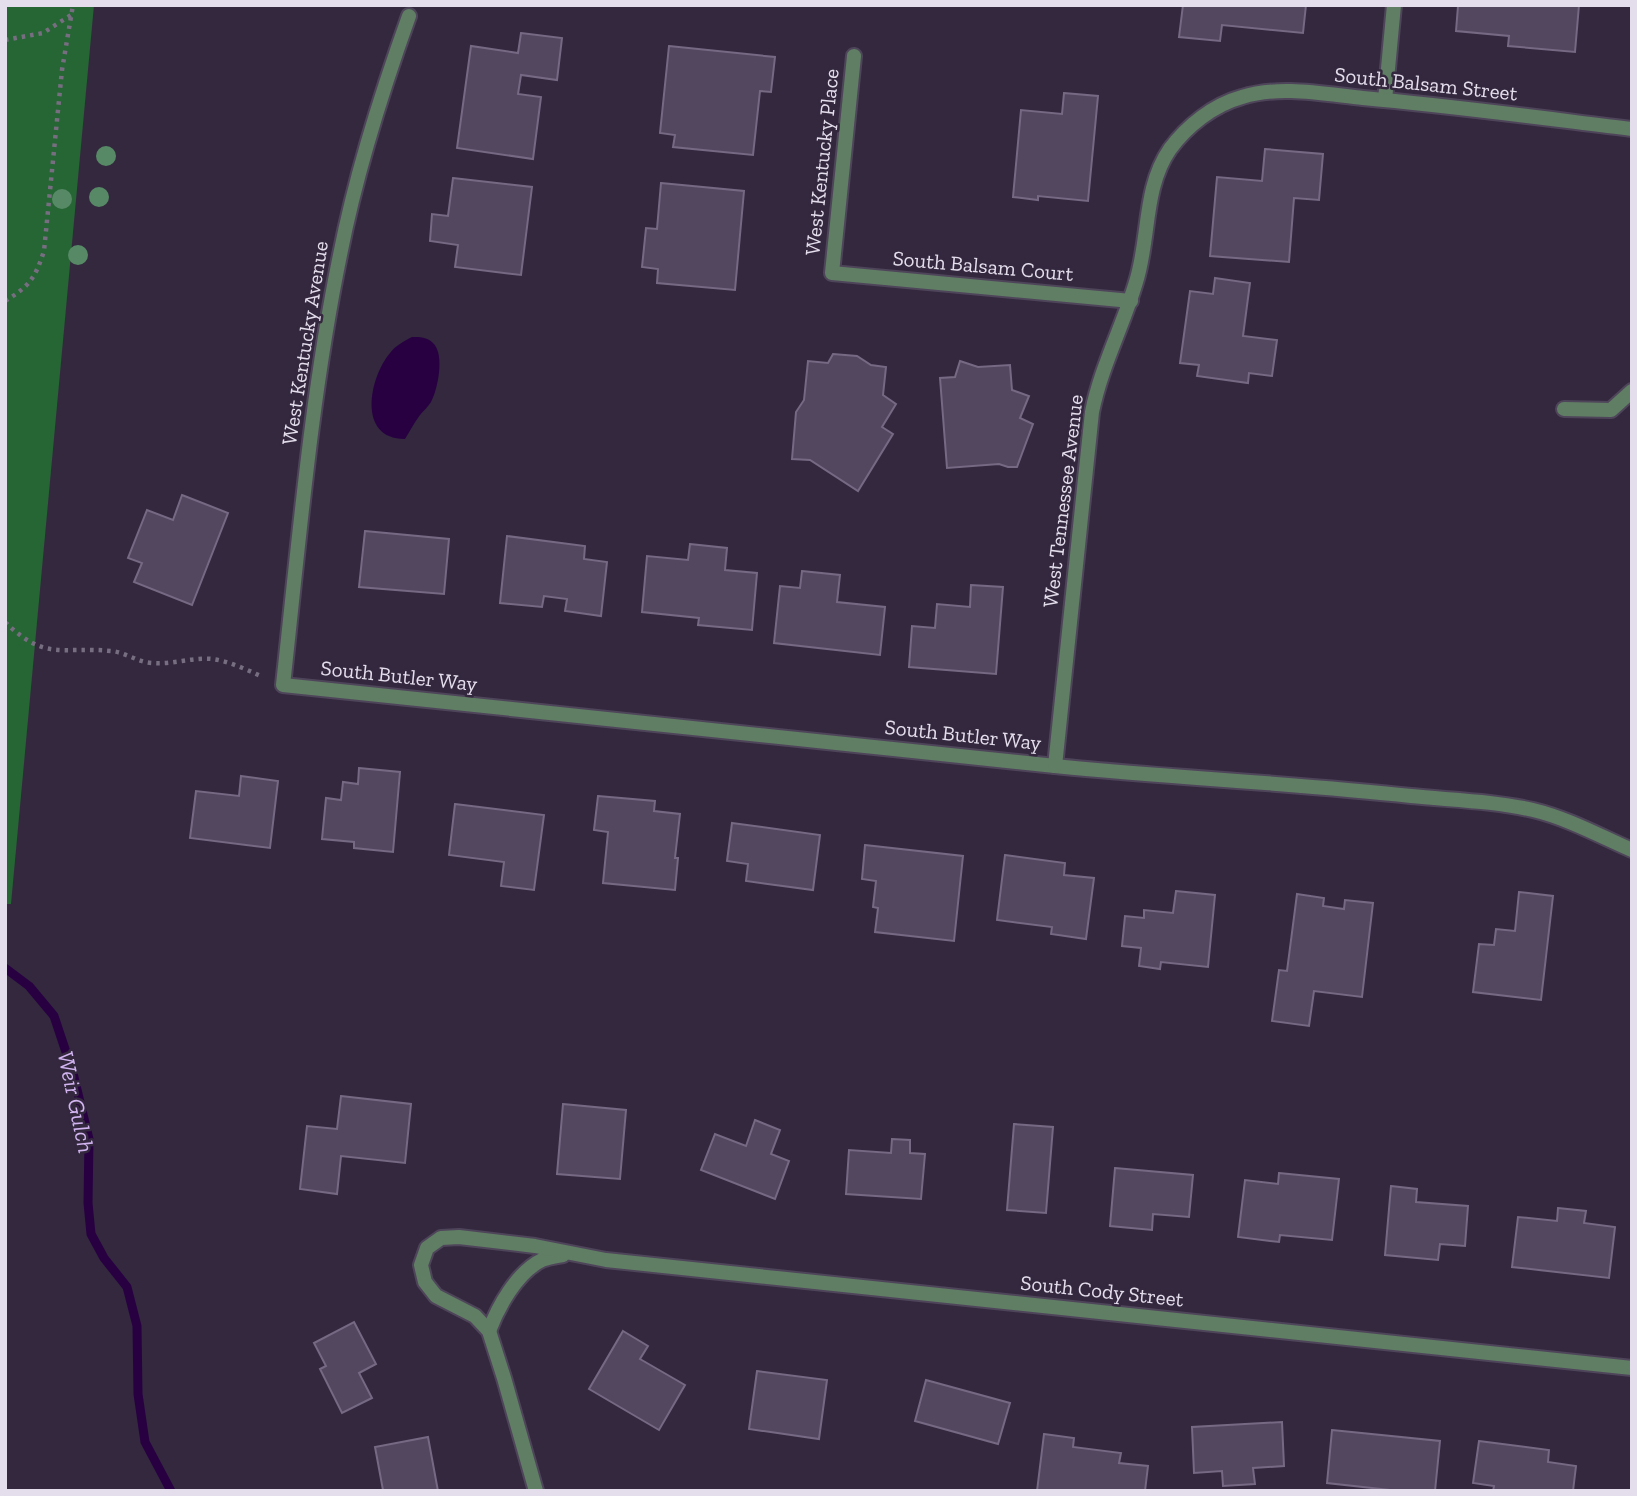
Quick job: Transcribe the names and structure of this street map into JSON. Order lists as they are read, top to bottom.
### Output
{
  "streets": {
    "street": [
      "South Balsam Street",
      "West Kentucky Place",
      "South Balsam Court",
      "West Kentucky Avenue",
      "West Tennessee Avenue",
      "South Butler Way",
      "South Cody Street"
    ]
  },
  "crossings": [
    ["South Balsam Street", "West Tennessee Avenue"],
    ["West Kentucky Place", "South Balsam Court"],
    ["South Balsam Court", "West Tennessee Avenue"],
    ["West Kentucky Avenue", "South Butler Way"],
    ["West Tennessee Avenue", "South Butler Way"]
  ],
  "water": ["Weir Gulch"]
}
